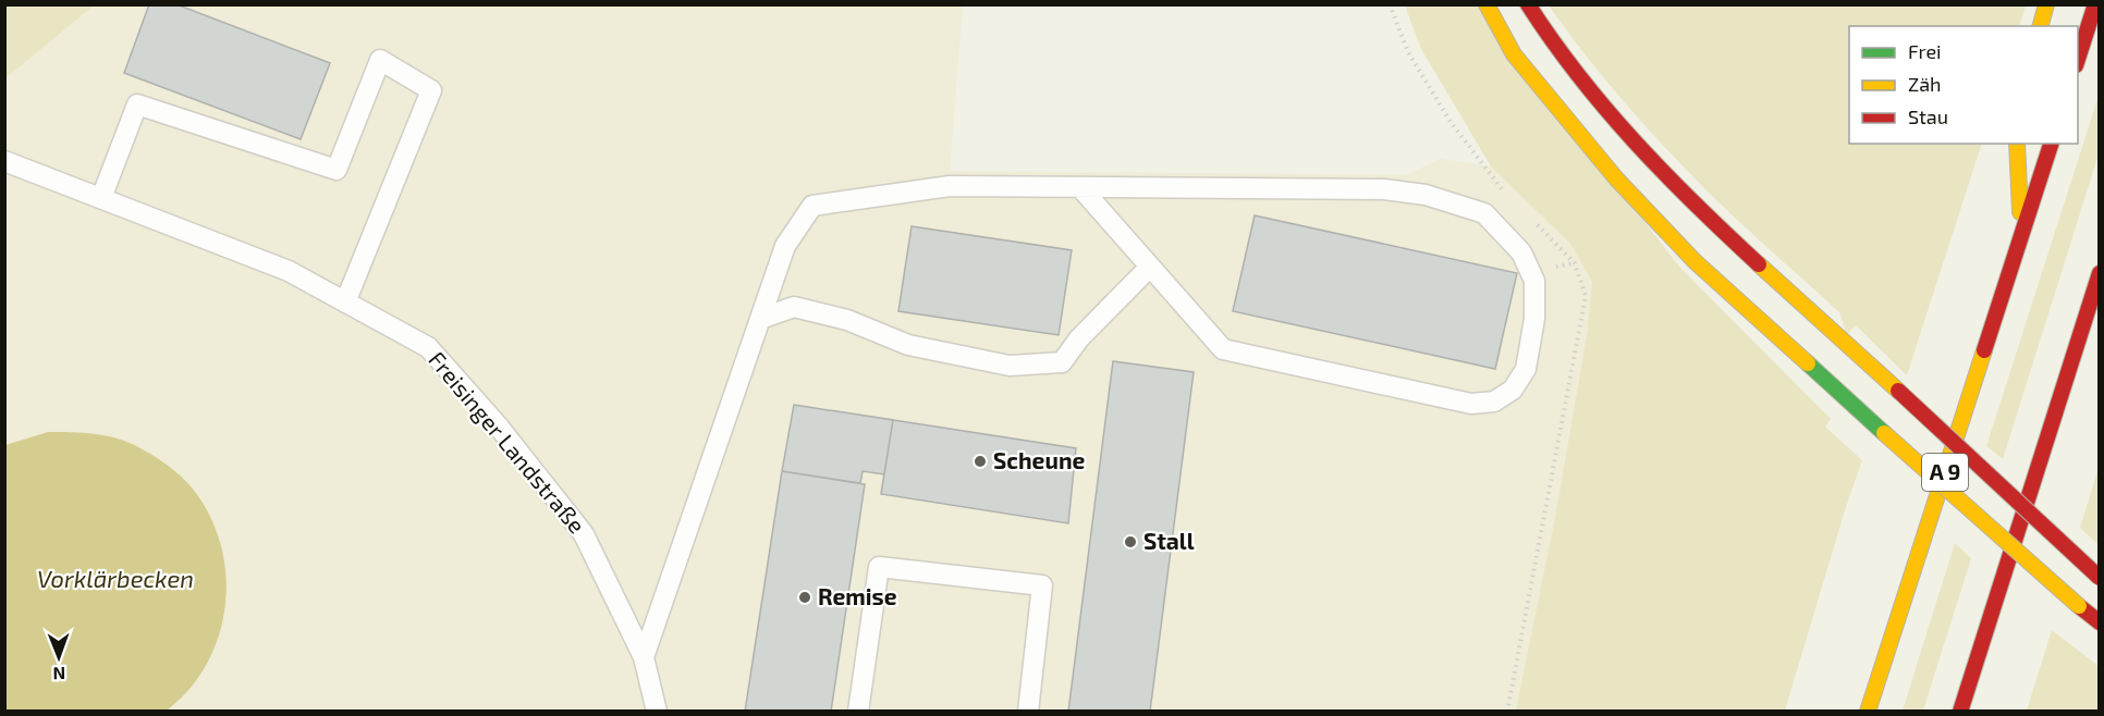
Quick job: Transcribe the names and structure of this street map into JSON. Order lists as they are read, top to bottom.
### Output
{
  "streets": {
    "highway": ["A 9"],
    "lane": ["Freisinger Landstraße"]
  },
  "water": ["Vorklärbecken"],
  "places": ["Scheune", "Stall", "Remise"],
  "legend": ["Frei", "Zäh", "Stau"],
  "north": "bottom"
}
